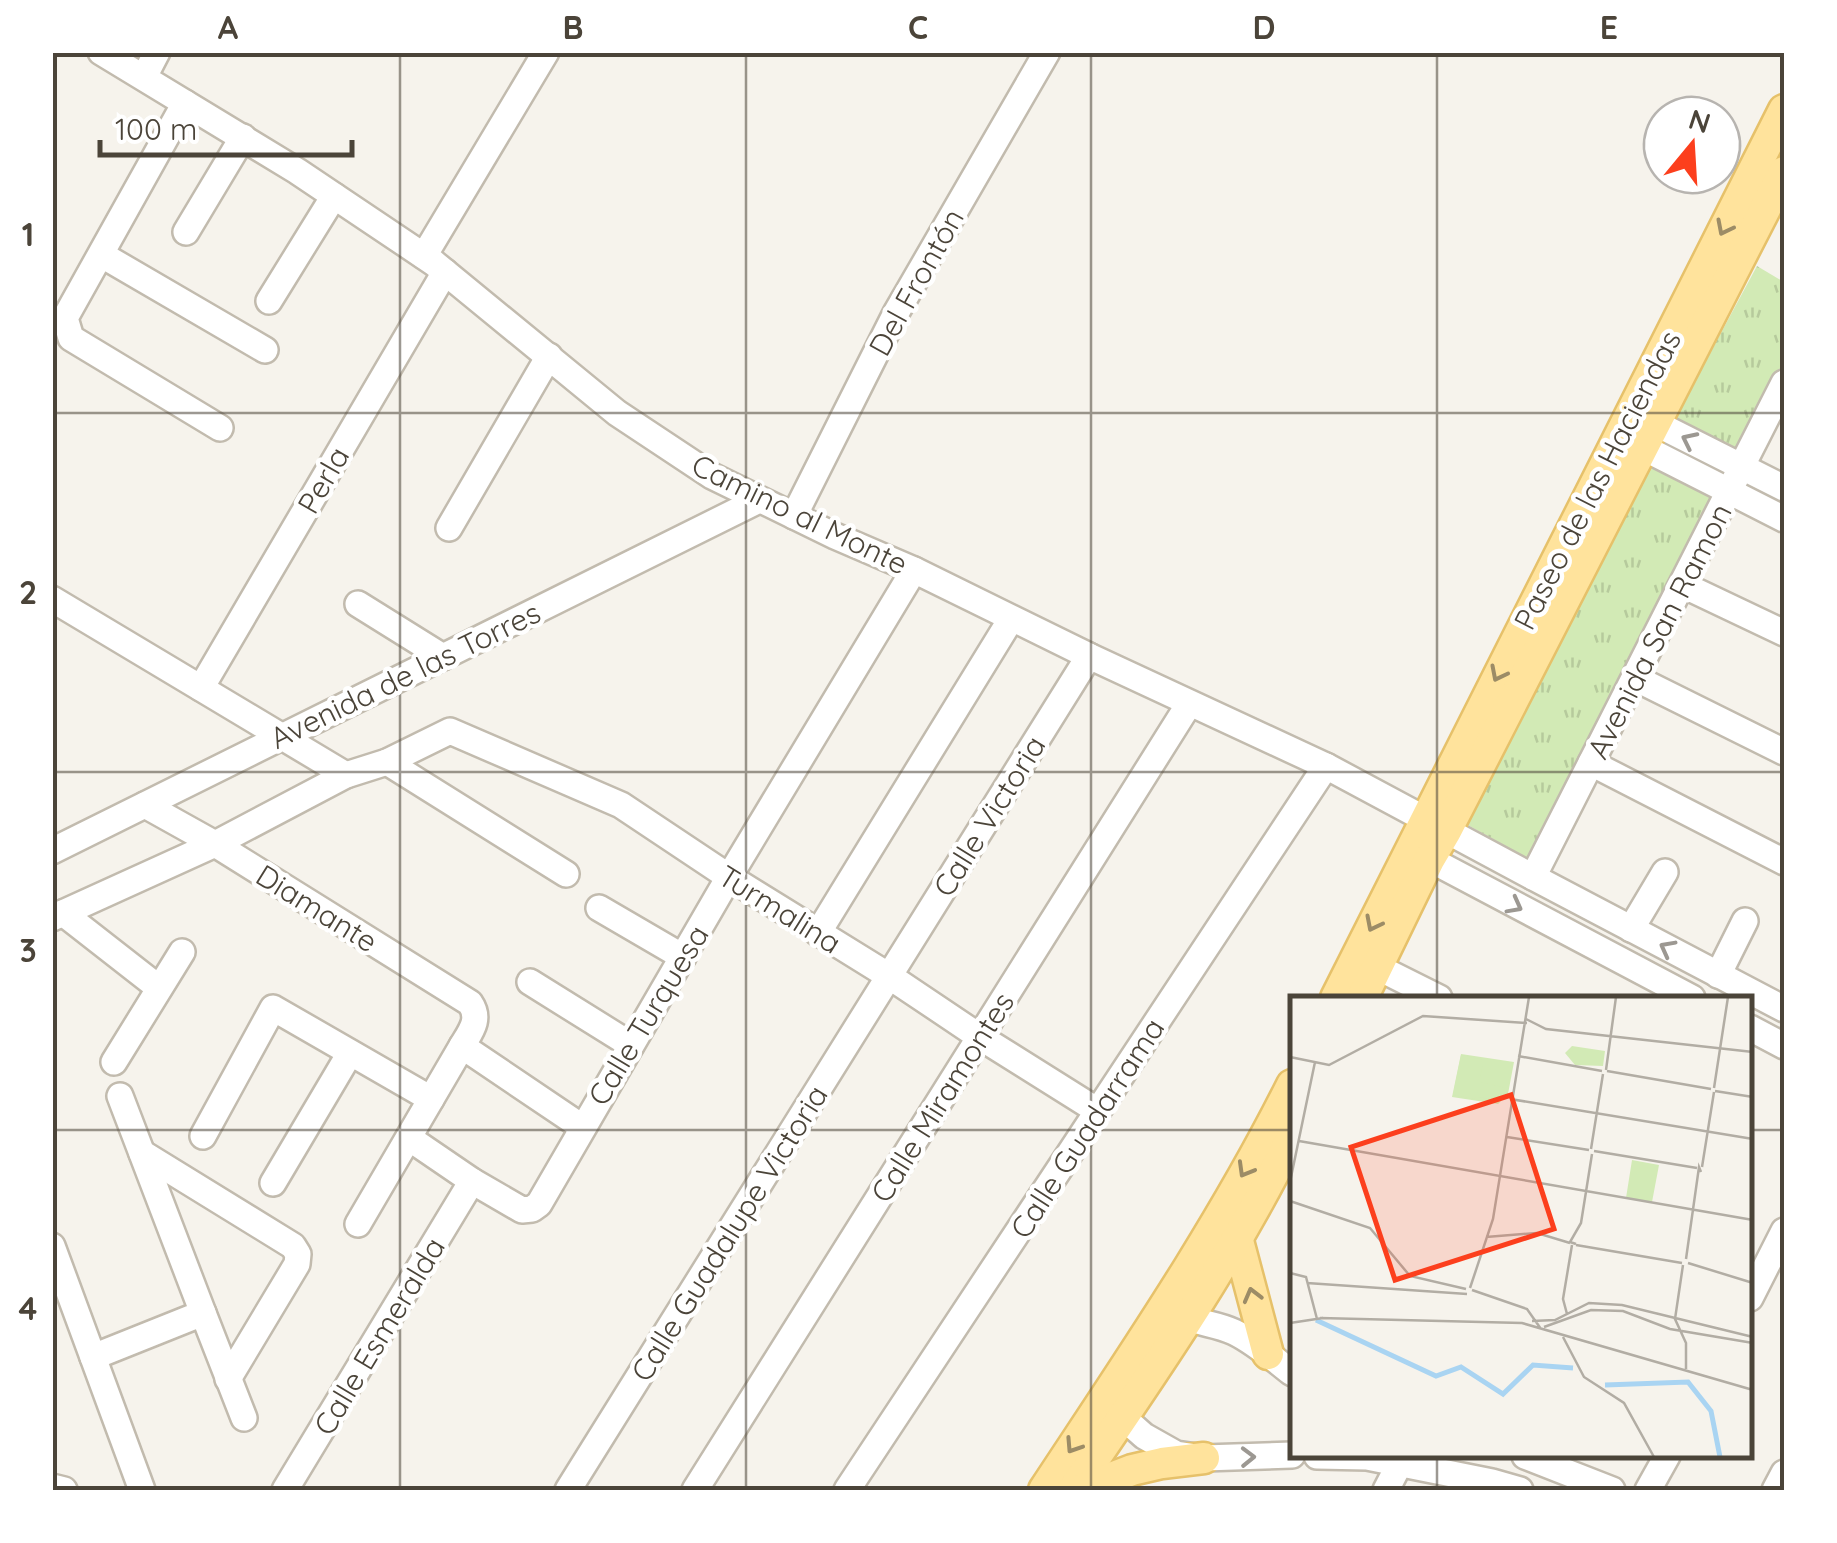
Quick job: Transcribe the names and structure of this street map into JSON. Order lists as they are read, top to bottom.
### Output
{
  "streets": {
    "main road": ["Paseo de las Haciendas"],
    "street": [
      "Del Frontón",
      "Perla",
      "Camino al Monte",
      "Avenida San Ramon",
      "Avenida de las Torres",
      "Calle Victoria",
      "Diamante",
      "Turmalina",
      "Calle Turquesa",
      "Calle Miramontes",
      "Calle Guadarrama",
      "Calle Guadalupe Victoria",
      "Calle Esmeralda"
    ]
  },
  "crossings": [
    ["Del Frontón", "Camino al Monte"],
    ["Perla", "Camino al Monte"],
    ["Paseo de las Haciendas", "Camino al Monte"],
    ["Camino al Monte", "Avenida San Ramon"],
    ["Camino al Monte", "Avenida de las Torres"],
    ["Camino al Monte", "Calle Victoria"],
    ["Camino al Monte", "Calle Turquesa"],
    ["Camino al Monte", "Calle Miramontes"],
    ["Camino al Monte", "Calle Guadarrama"],
    ["Avenida de las Torres", "Diamante"],
    ["Calle Victoria", "Turmalina"],
    ["Calle Victoria", "Calle Guadalupe Victoria"],
    ["Turmalina", "Calle Turquesa"],
    ["Turmalina", "Calle Miramontes"],
    ["Turmalina", "Calle Guadarrama"],
    ["Turmalina", "Calle Guadalupe Victoria"],
    ["Calle Turquesa", "Calle Esmeralda"]
  ],
  "scale_bar": "100 m",
  "north": "top",
  "grid": {
    "columns": [
      "A",
      "B",
      "C",
      "D",
      "E"
    ],
    "rows": [
      "1",
      "2",
      "3",
      "4"
    ]
  }
}
